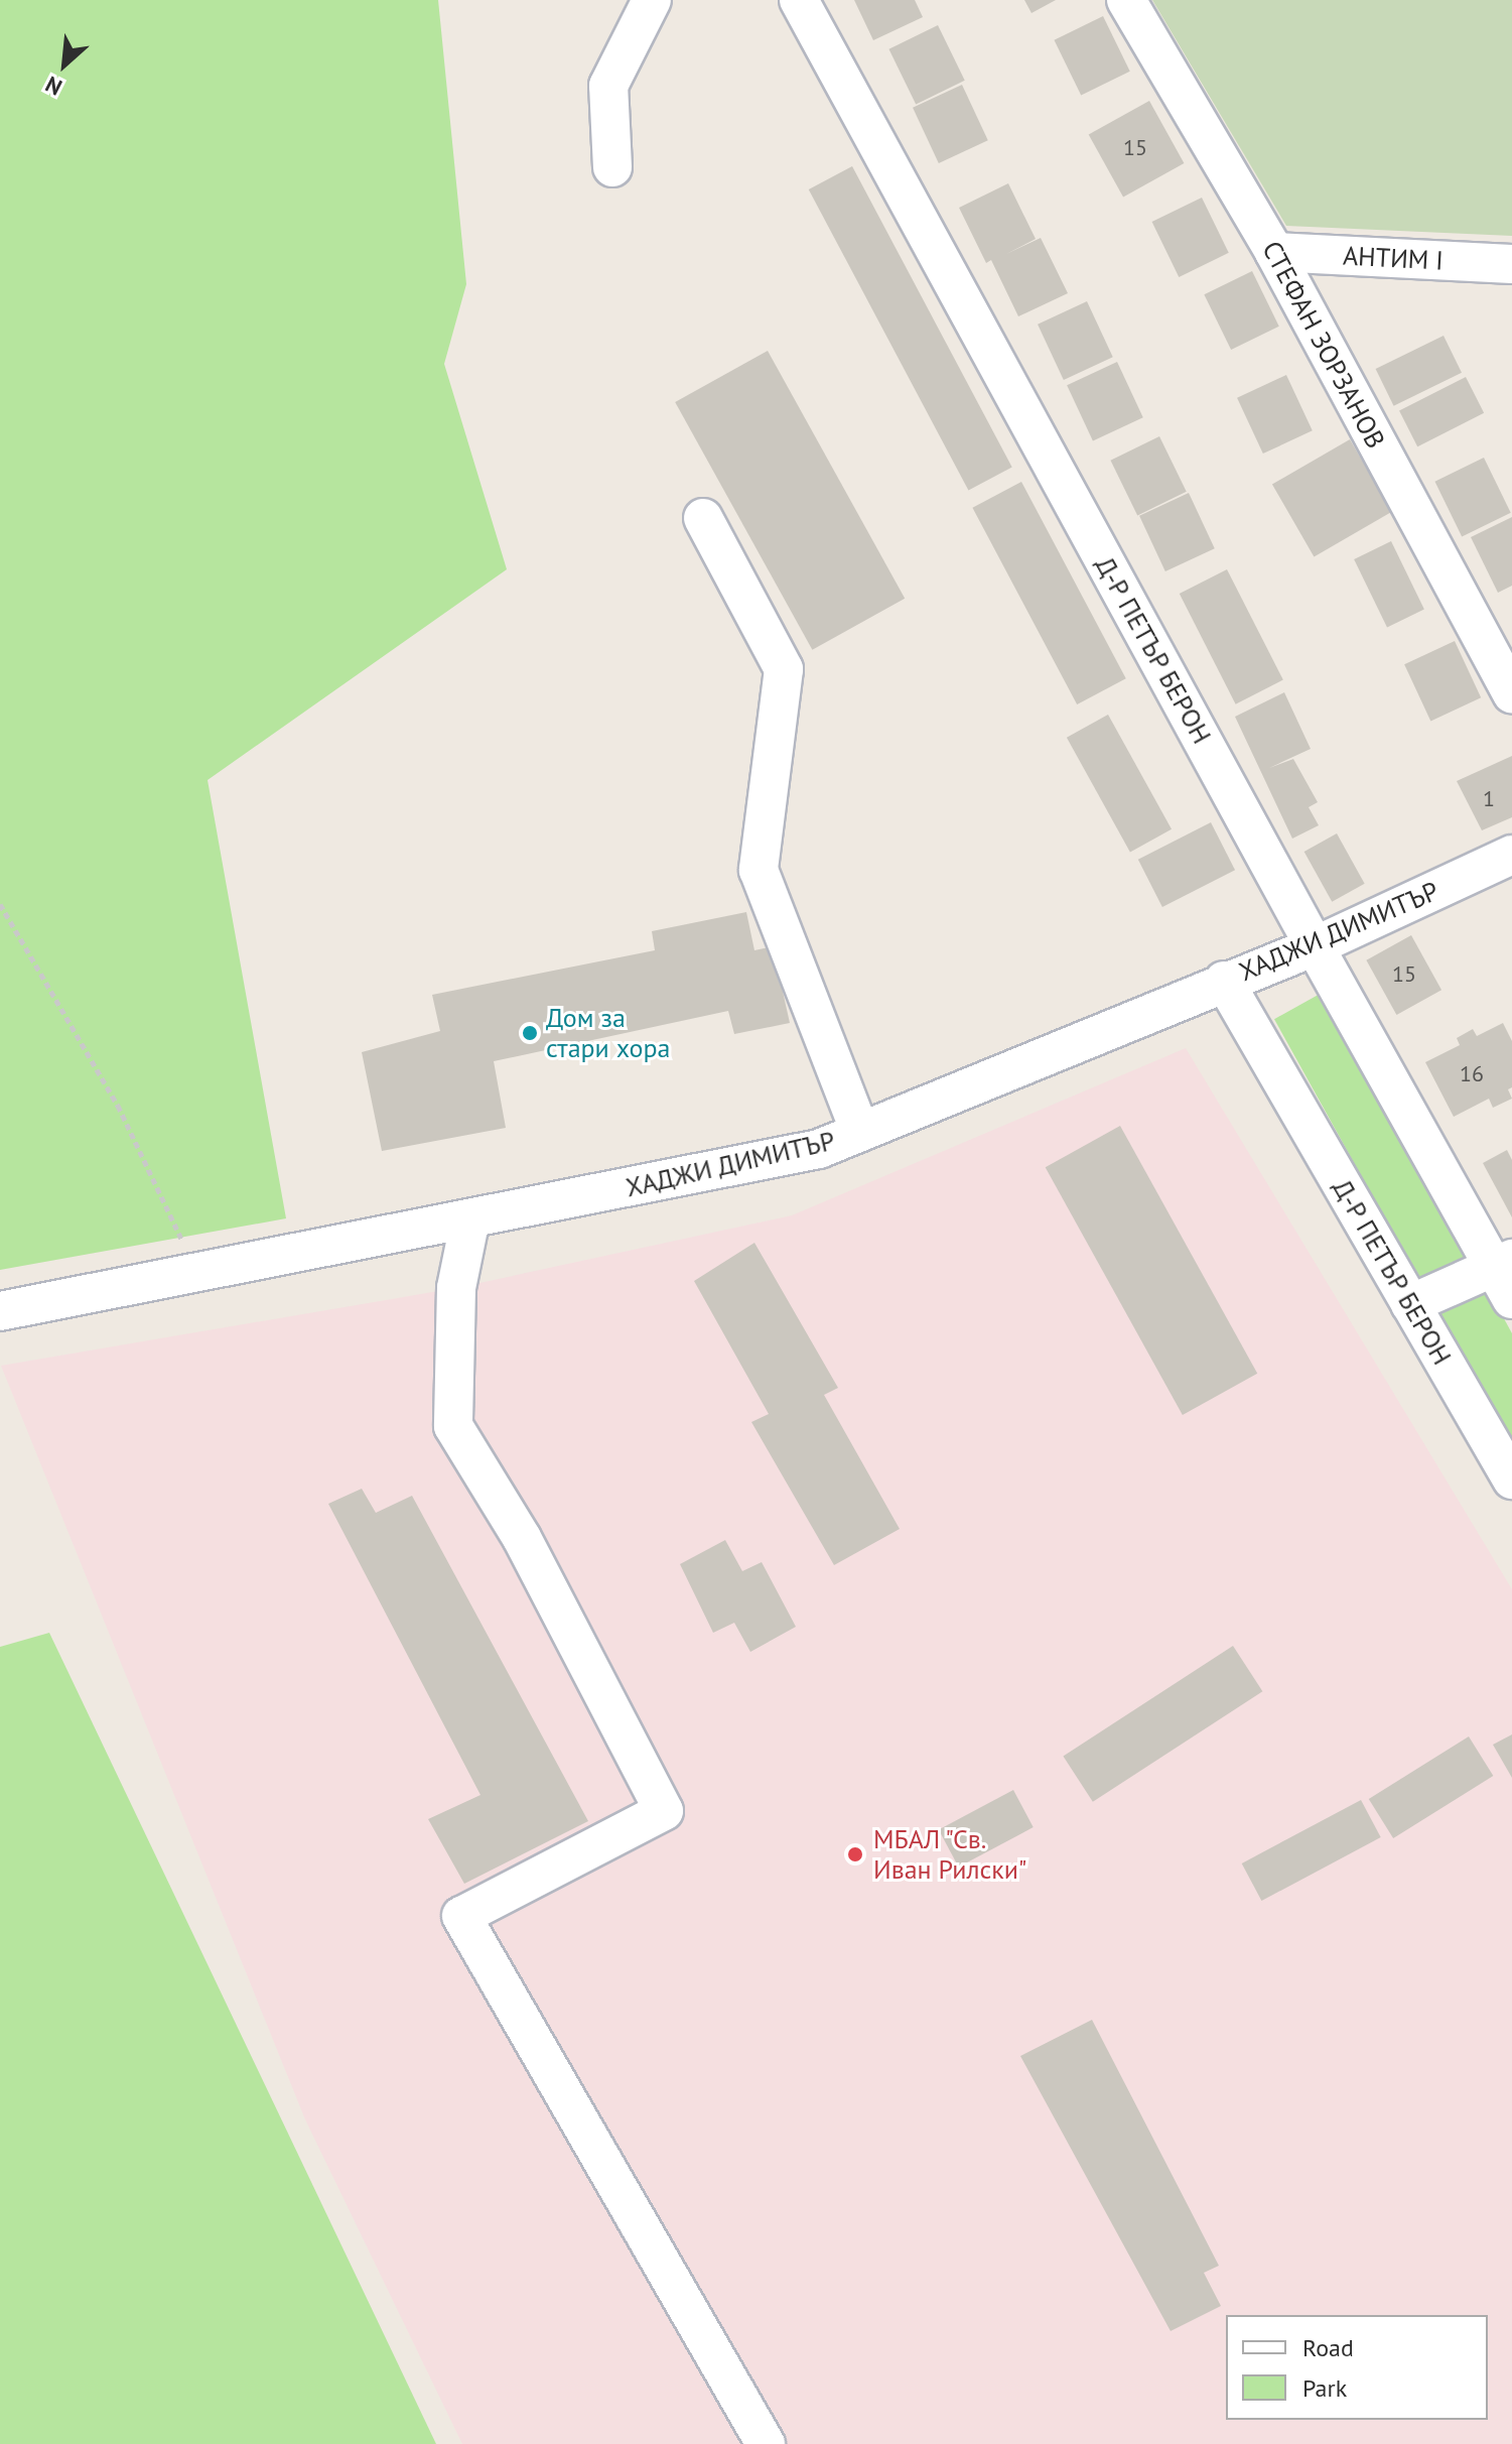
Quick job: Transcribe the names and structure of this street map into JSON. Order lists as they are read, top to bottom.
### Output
{
  "streets": {
    "street": [
      "АНТИМ I",
      "СТЕФАН ЗОРЗАНОВ",
      "Д-Р ПЕТЪР БЕРОН",
      "ХАДЖИ ДИМИТЪР"
    ]
  },
  "crossings": [
    ["АНТИМ I", "СТЕФАН ЗОРЗАНОВ"],
    ["Д-Р ПЕТЪР БЕРОН", "ХАДЖИ ДИМИТЪР"]
  ],
  "places": ["Дом за стари хора", "МБАЛ \"Св. Иван Рилски\""],
  "house_numbers": [
    "15",
    "1",
    "15",
    "16"
  ],
  "legend": ["Road", "Park"],
  "north": "bottom left"
}
